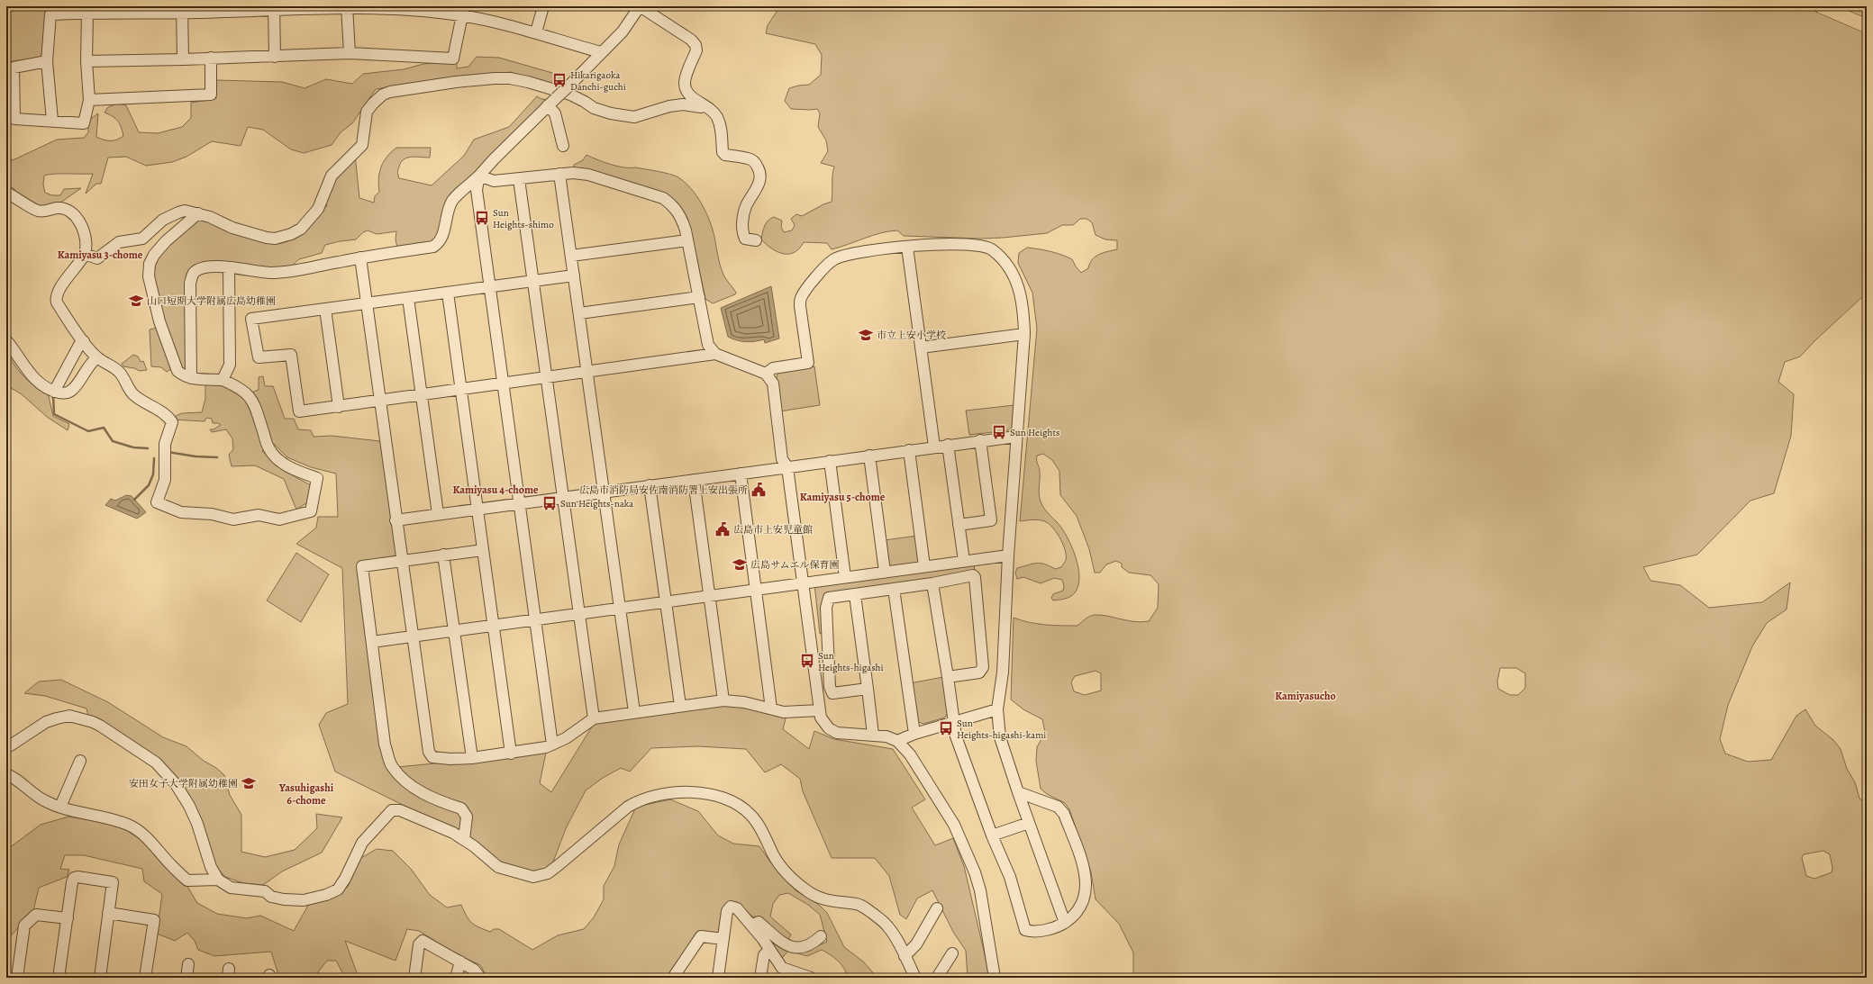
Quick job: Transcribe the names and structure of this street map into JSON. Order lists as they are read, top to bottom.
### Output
{
  "districts": [
    "Kamiyasu 3-chome",
    "Kamiyasu 4-chome",
    "Kamiyasu 5-chome",
    "Kamiyasucho",
    "Yasuhigashi 6-chome"
  ],
  "places": {
    "bus stop": [
      "Hikarigaoka Danchi-guchi",
      "Sun Heights-shimo",
      "Sun Heights",
      "Sun Heights-naka",
      "Sun Heights-higashi",
      "Sun Heights-higashi-kami"
    ],
    "school or university": [
      "山口短期大学附属広島幼稚園",
      "市立上安小学校",
      "広島サムエル保育園",
      "安田女子大学附属幼稚園"
    ],
    "public building": ["広島市消防局安佐南消防署上安出張所", "広島市上安児童館"]
  }
}
